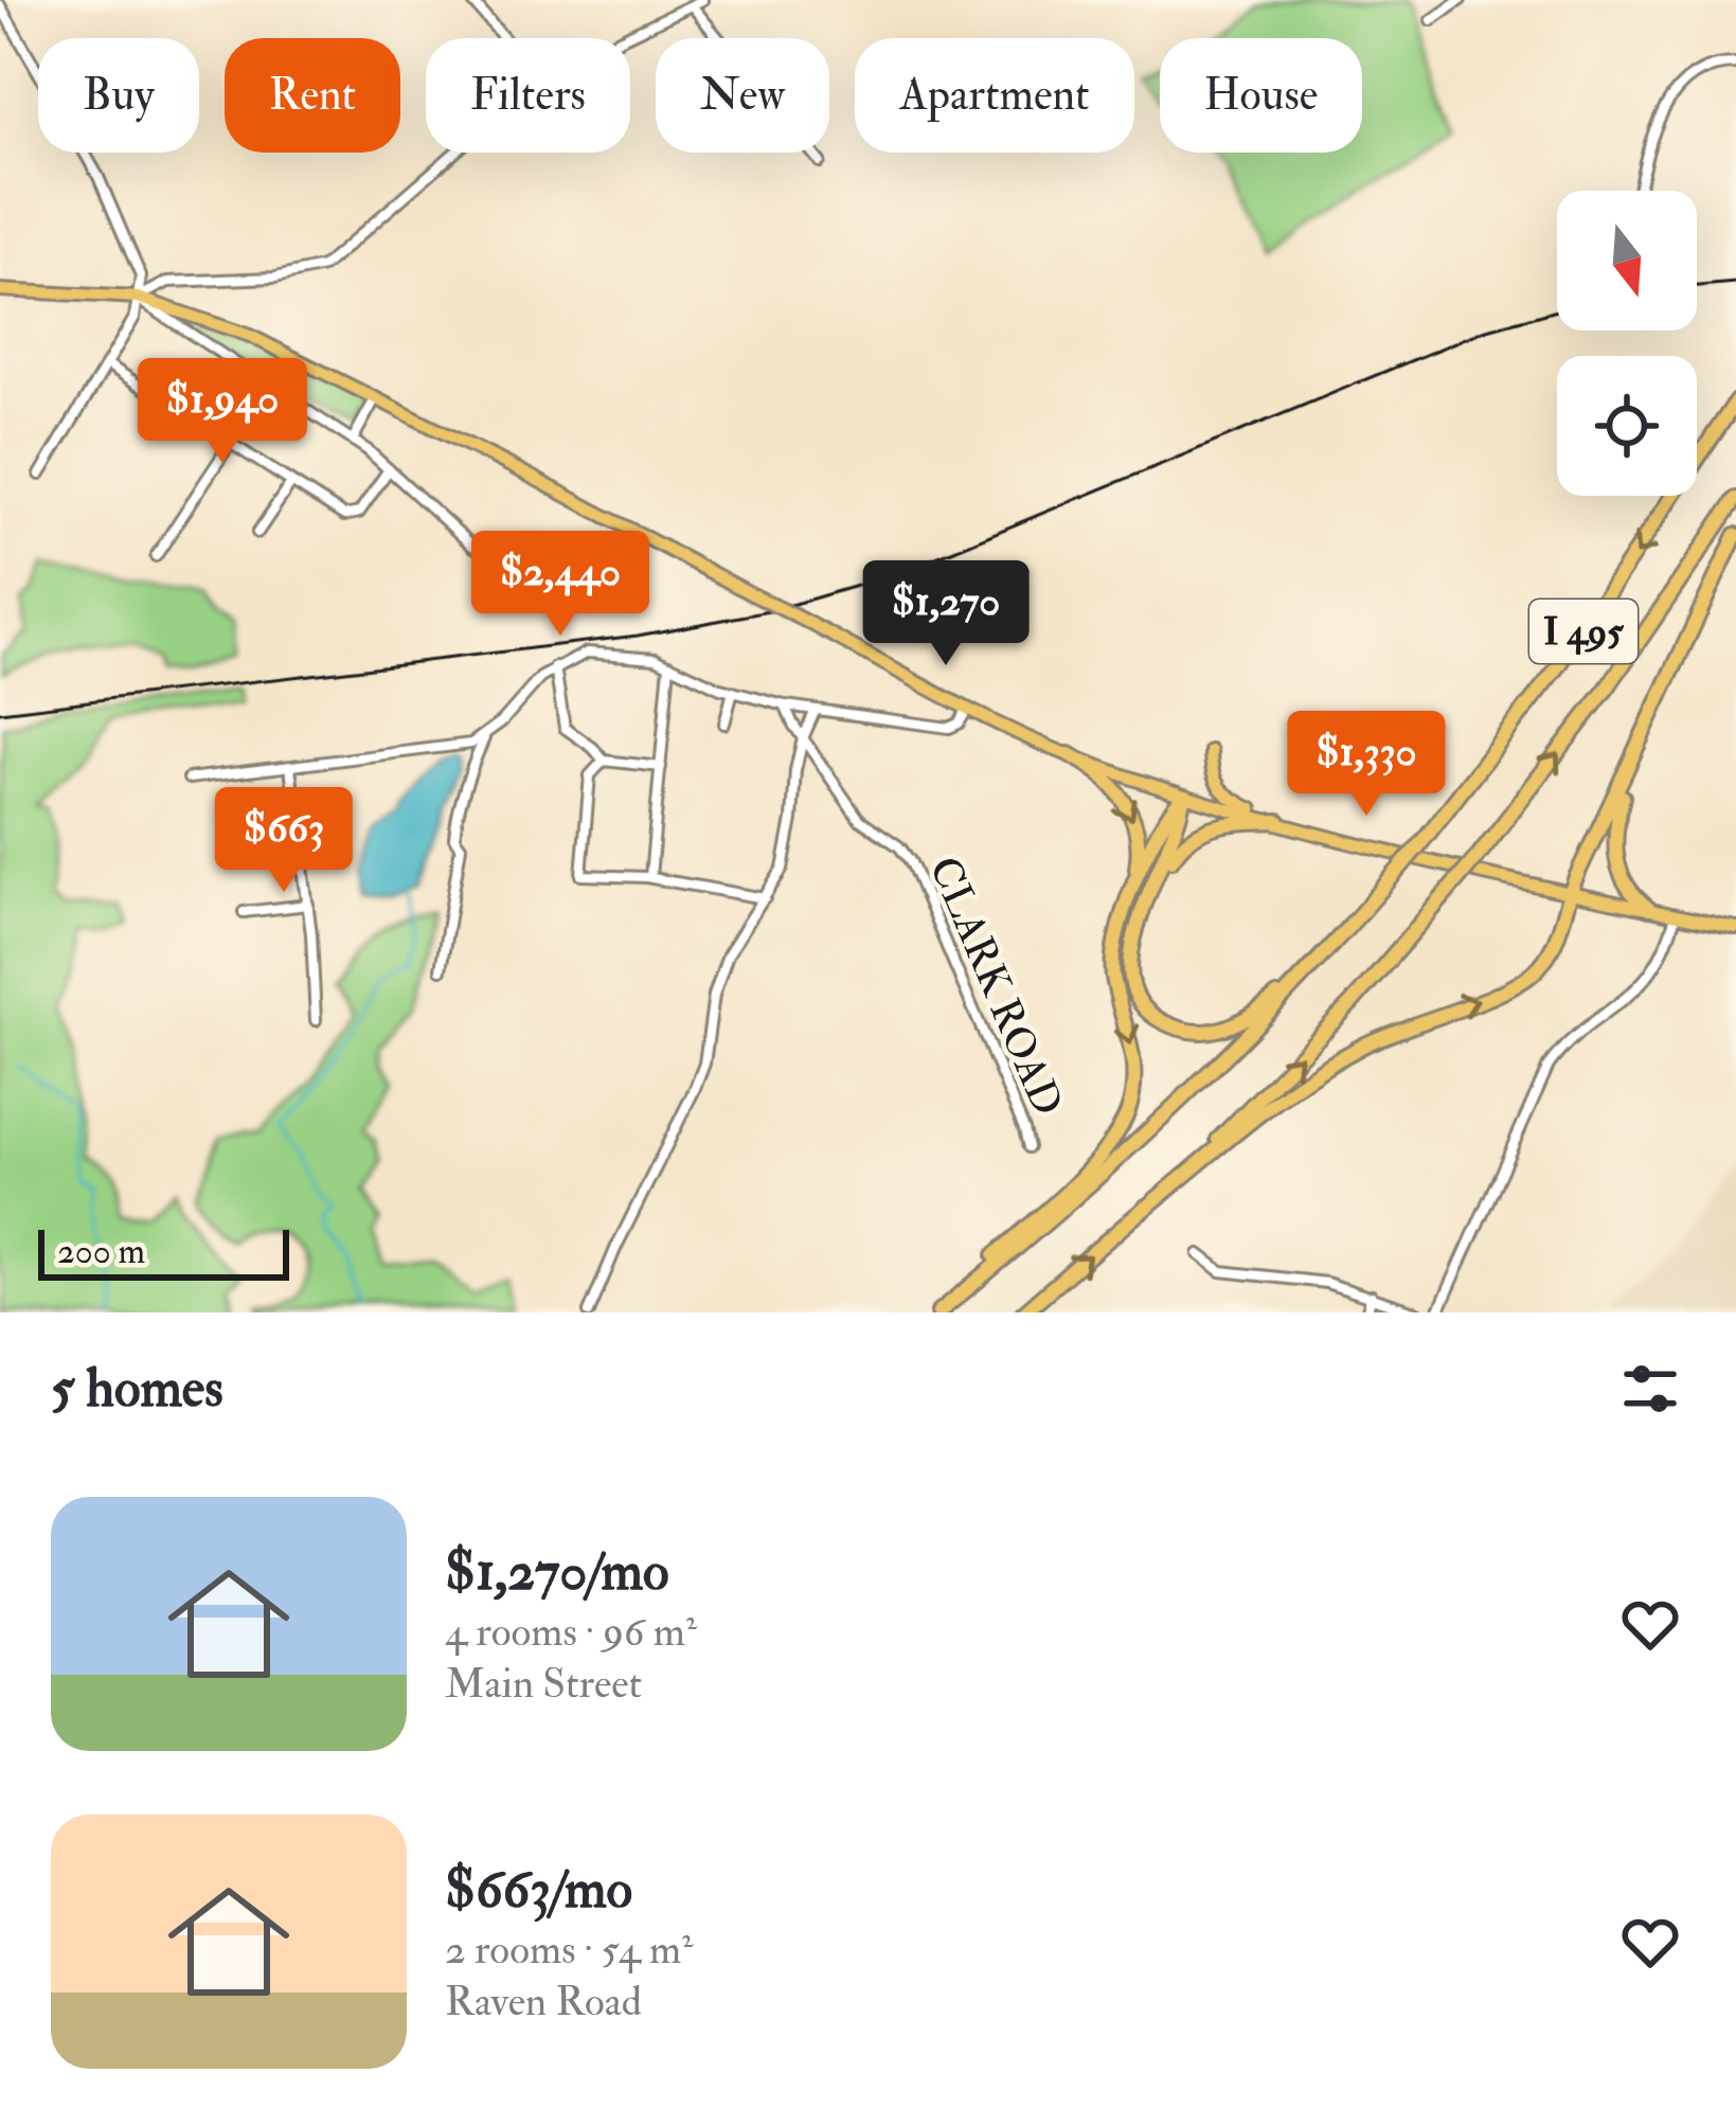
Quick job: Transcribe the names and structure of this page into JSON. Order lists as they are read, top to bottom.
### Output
{
  "streets": {
    "highway": ["I 495"],
    "street": ["CLARK ROAD"]
  },
  "scale_bar": "200 m",
  "north": "bottom",
  "page": {
    "chip": [
      "Buy",
      "Rent",
      "Filters",
      "New",
      "Apartment",
      "House"
    ],
    "price": [
      "$1,940",
      "$2,440",
      "$1,270",
      "$1,330",
      "$663"
    ],
    "scale": "200 m",
    "heading": "5 homes",
    "list": [
      {
        "name": "$1,270/mo",
        "note": "4 rooms · 96 m² · Main Street"
      },
      {
        "name": "$663/mo",
        "note": "2 rooms · 54 m² · Raven Road"
      }
    ]
  }
}
